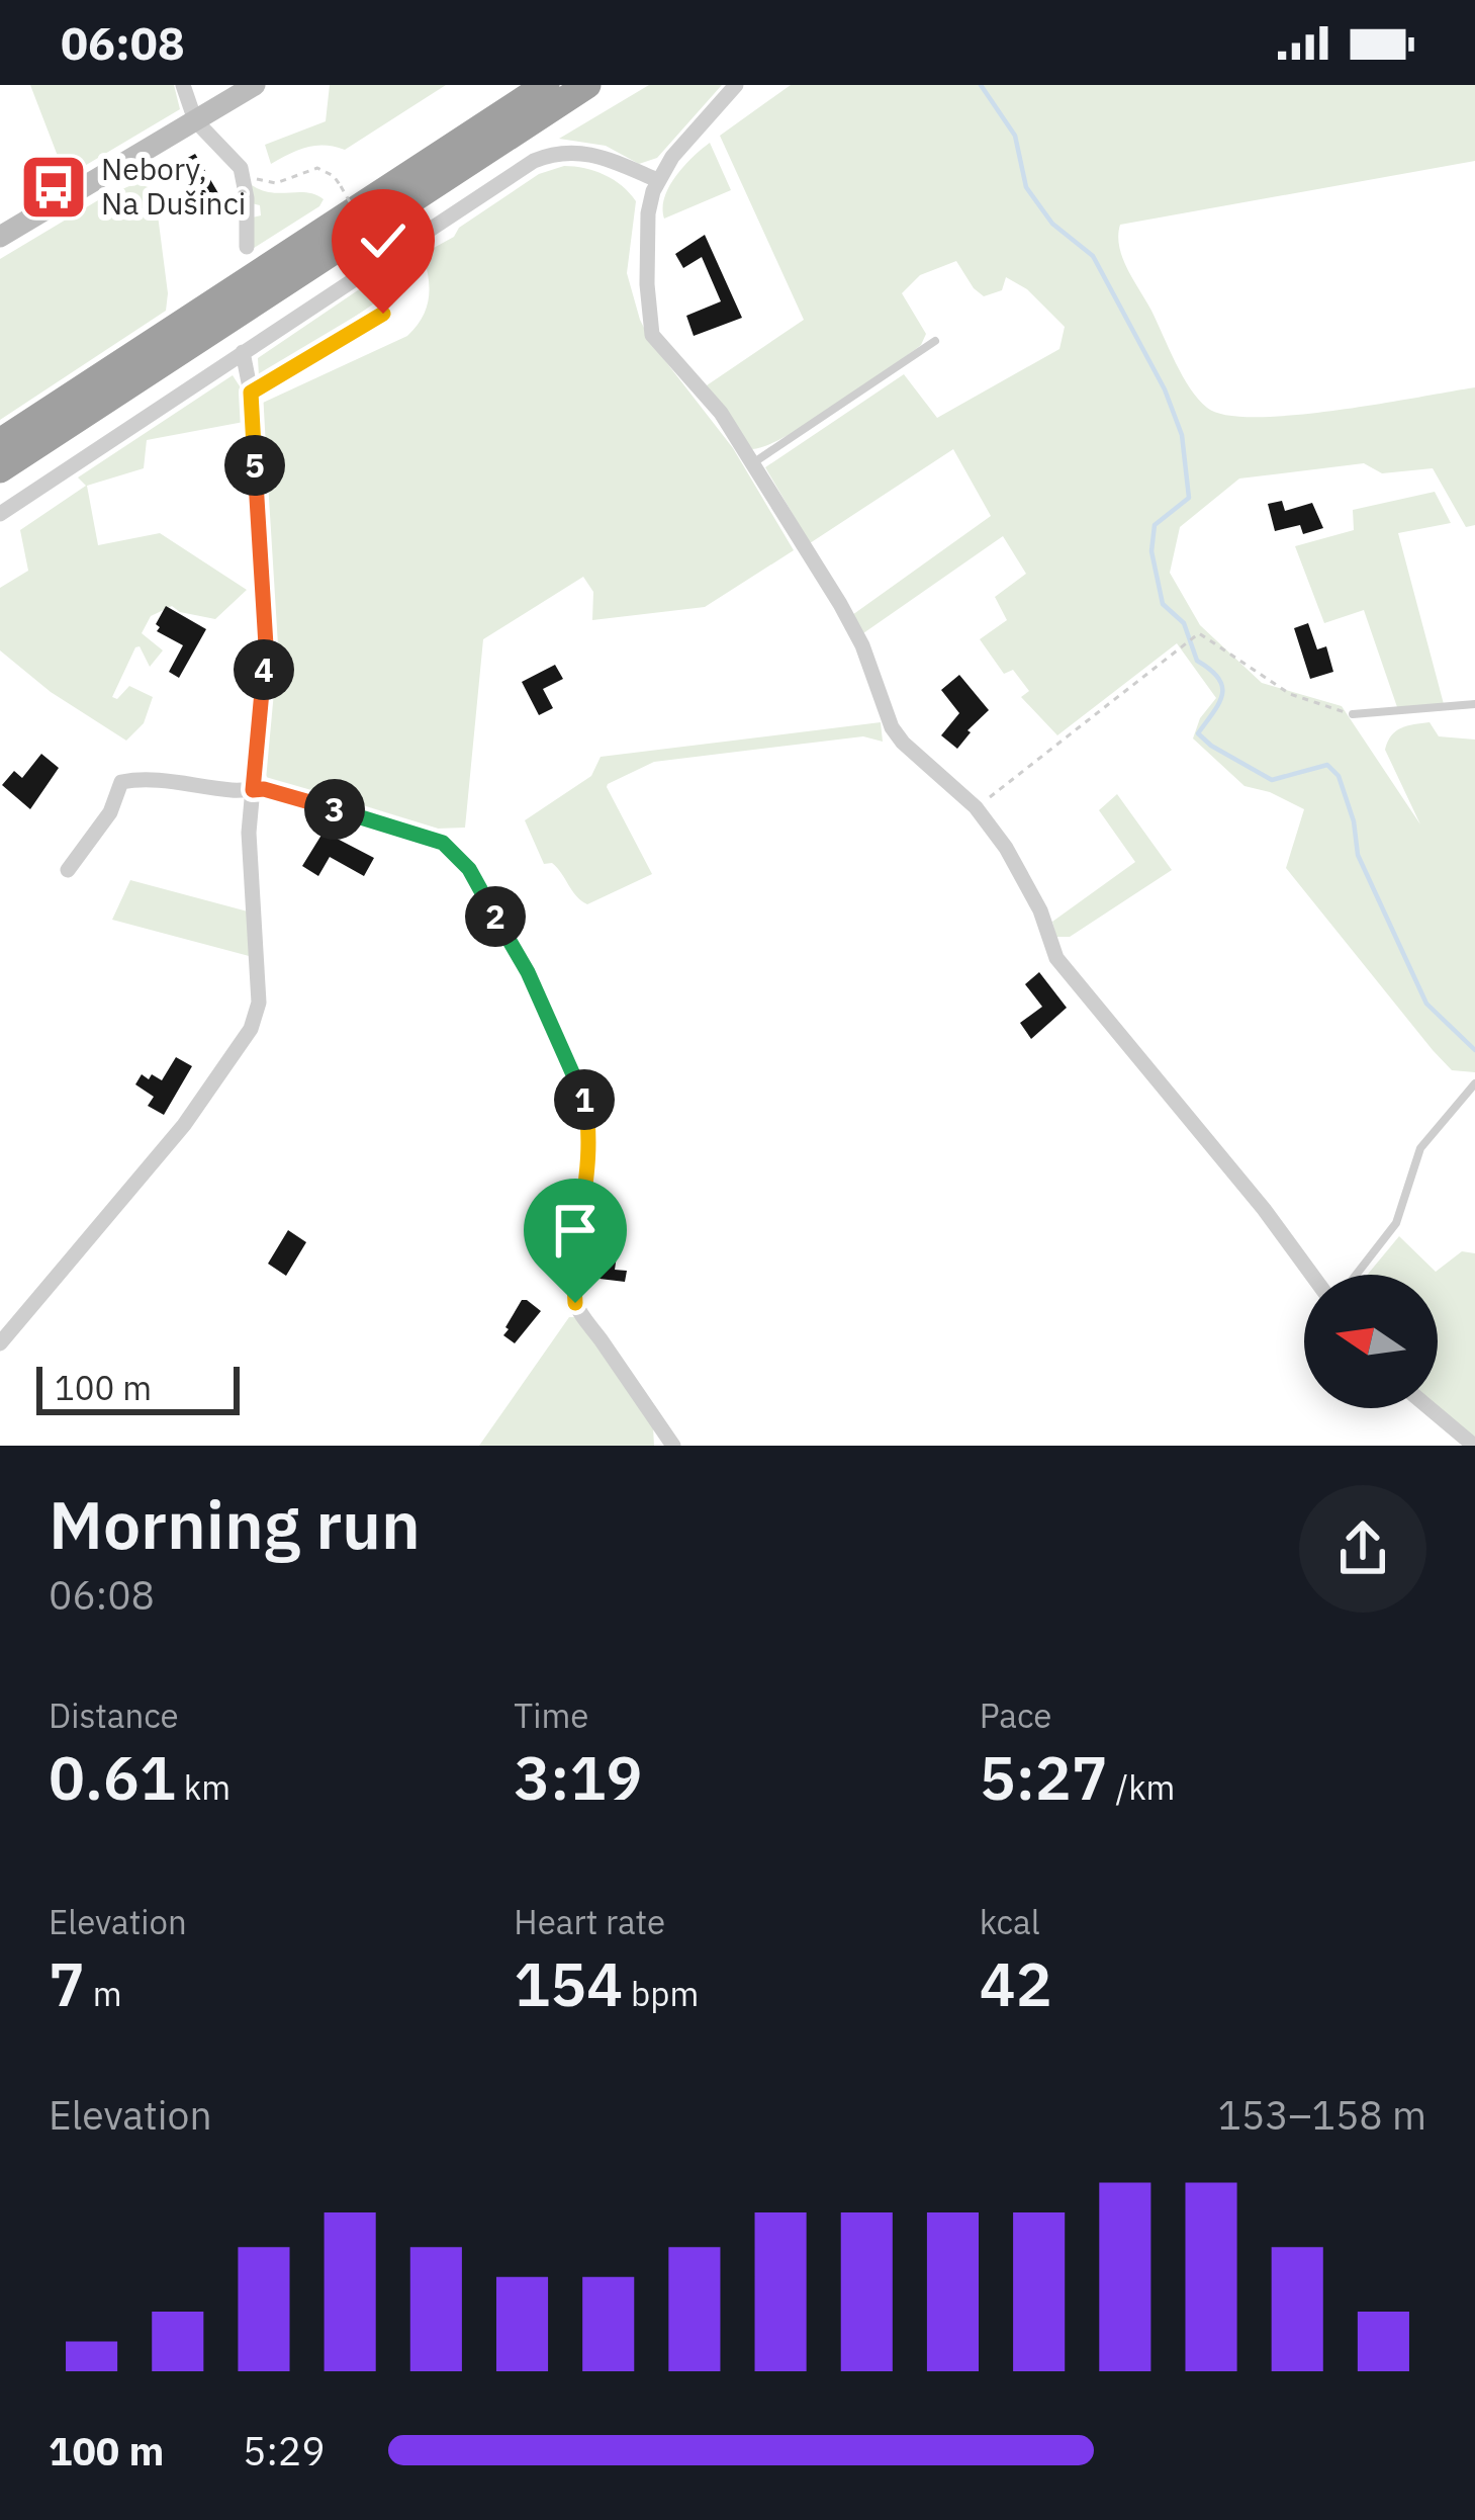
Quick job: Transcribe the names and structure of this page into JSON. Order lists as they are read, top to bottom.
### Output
{
  "places": {
    "bus stop": ["Nebory, Na Dušinci"]
  },
  "scale_bar": "100 m",
  "north": "left",
  "page": {
    "status": "06:08",
    "pins": [
      "5",
      "4",
      "3",
      "2",
      "1"
    ],
    "scale": "100 m",
    "heading": ["Morning run", "06:08"],
    "stats": [
      ["Distance", "0.61 km"],
      ["Time", "3:19"],
      ["Pace", "5:27 /km"],
      ["Elevation", "7 m"],
      ["Heart rate", "154 bpm"],
      ["kcal", "42"]
    ],
    "chart": ["Elevation", "153–158 m"],
    "list": [
      {
        "name": "100 m",
        "note": "5:29"
      }
    ]
  }
}
